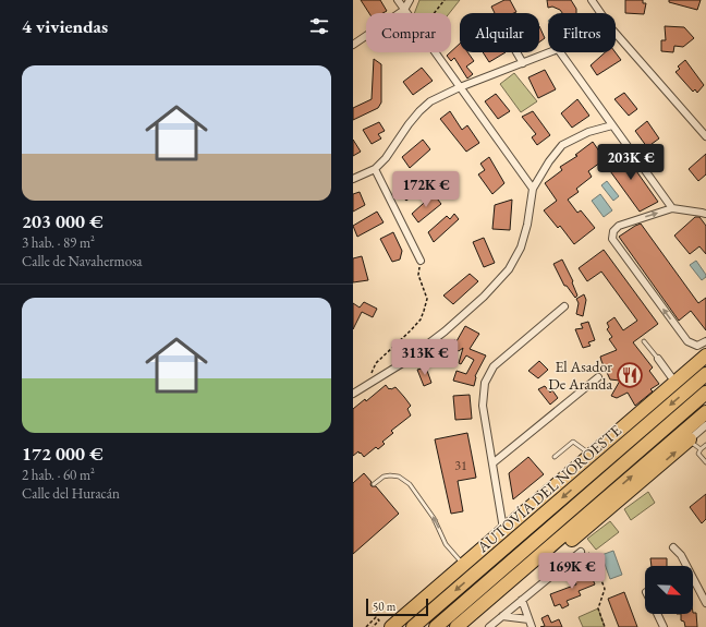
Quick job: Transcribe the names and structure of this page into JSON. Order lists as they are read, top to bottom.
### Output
{
  "streets": {
    "highway": ["AUTOVÍA DEL NOROESTE"]
  },
  "places": {
    "restaurant": ["El Asador De Aranda"]
  },
  "house_numbers": ["31"],
  "scale_bar": "50 m",
  "north": "bottom right",
  "page": {
    "heading": "4 viviendas",
    "chip": ["Comprar", "Alquilar", "Filtros"],
    "list": [
      {
        "name": "203 000 €",
        "note": "3 hab. · 89 m² · Calle de Navahermosa"
      },
      {
        "name": "172 000 €",
        "note": "2 hab. · 60 m² · Calle del Huracán"
      }
    ],
    "price": [
      "203K €",
      "172K €",
      "313K €",
      "169K €"
    ],
    "scale": "50 m"
  }
}
